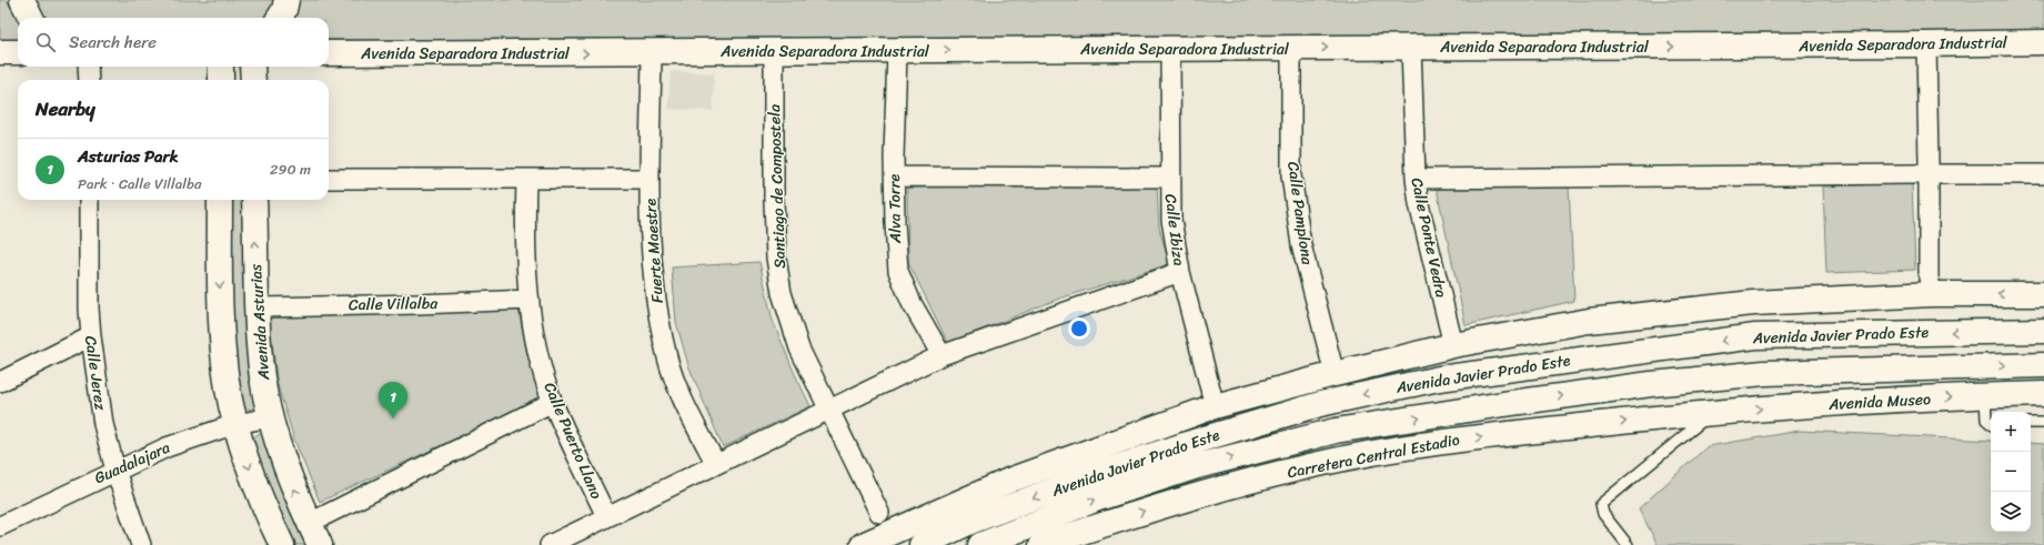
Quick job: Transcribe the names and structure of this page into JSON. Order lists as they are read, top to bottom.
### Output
{
  "streets": {
    "main road": [
      "Avenida Separadora Industrial",
      "Avenida Asturias",
      "Avenida Javier Prado Este",
      "Avenida Museo",
      "Carretera Central Estadio"
    ],
    "street": [
      "Santiago de Compostela",
      "Alva Torre",
      "Calle Pamplona",
      "Calle Ibiza",
      "Calle Ponte Vedra",
      "Fuerte Maestre",
      "Calle Villalba",
      "Calle Jerez",
      "Calle Puerto Llano",
      "Guadalajara"
    ]
  },
  "crossings": [
    ["Avenida Separadora Industrial", "Santiago de Compostela"],
    ["Avenida Separadora Industrial", "Alva Torre"],
    ["Avenida Separadora Industrial", "Calle Pamplona"],
    ["Avenida Separadora Industrial", "Calle Ibiza"],
    ["Avenida Separadora Industrial", "Calle Ponte Vedra"],
    ["Avenida Separadora Industrial", "Fuerte Maestre"],
    ["Calle Villalba", "Avenida Asturias"],
    ["Calle Villalba", "Calle Puerto Llano"],
    ["Avenida Asturias", "Guadalajara"],
    ["Calle Jerez", "Guadalajara"],
    ["Avenida Museo", "Carretera Central Estadio"]
  ],
  "one_way": ["Avenida Separadora Industrial"],
  "page": {
    "search": "Search here",
    "heading": "Nearby",
    "list": [
      {
        "mark": "1",
        "name": "Asturias Park",
        "note": "Park · Calle Villalba",
        "value": "290 m"
      }
    ],
    "pins": "1",
    "map_buttons": ["+", "−"]
  }
}
